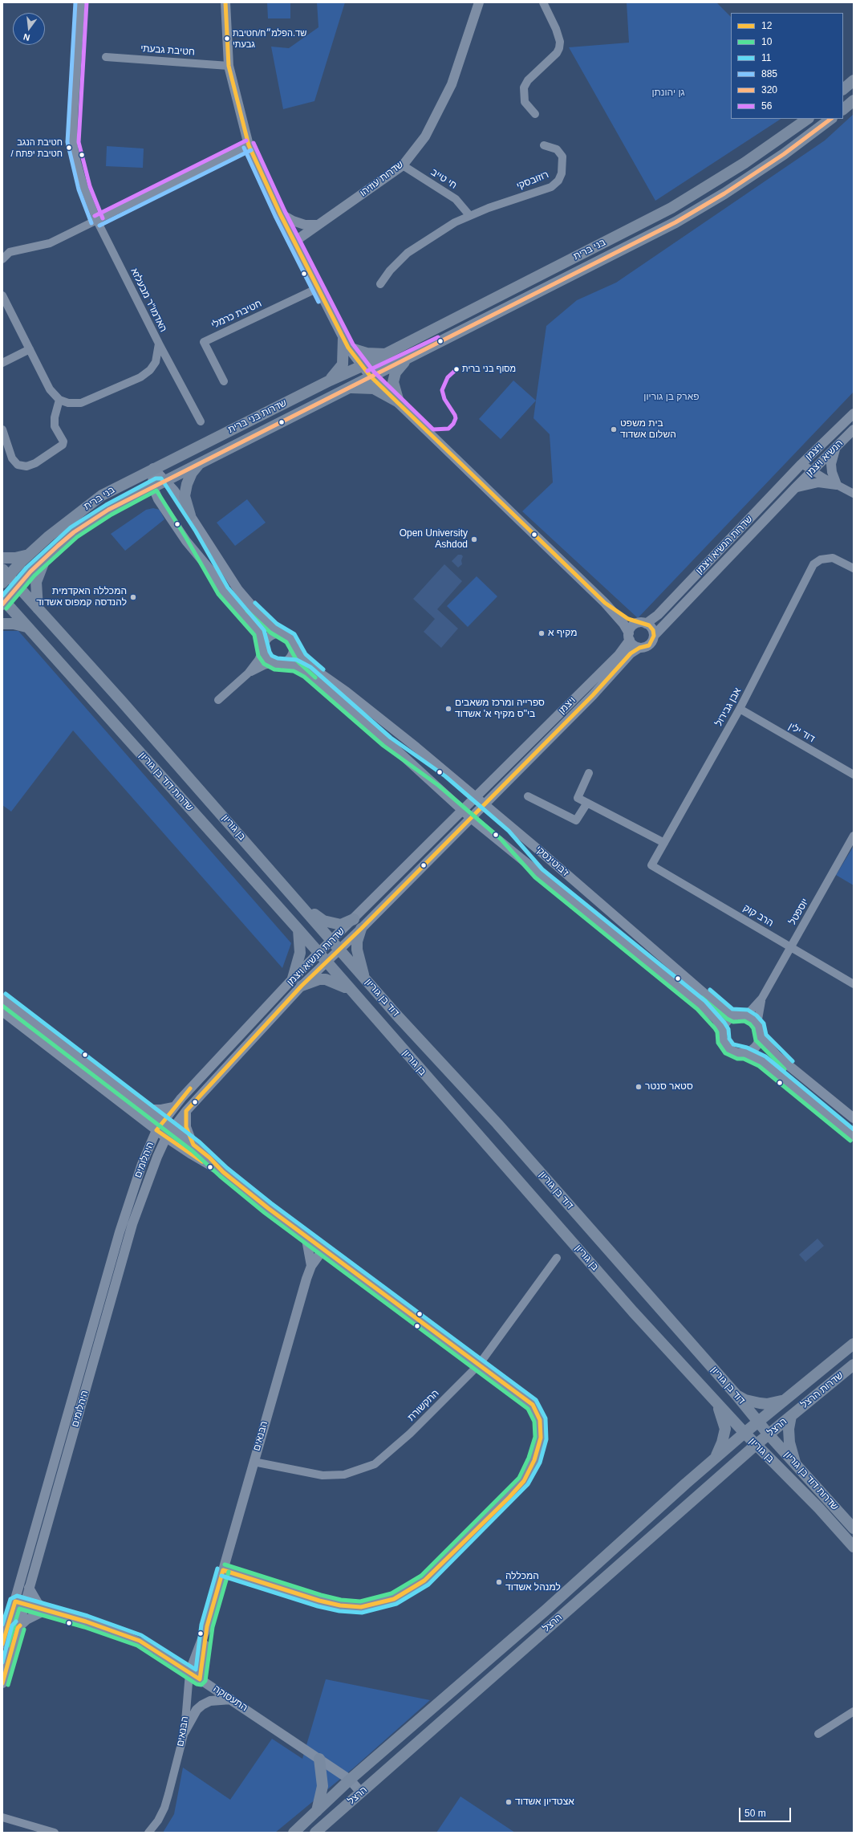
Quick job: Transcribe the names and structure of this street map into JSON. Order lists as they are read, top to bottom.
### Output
{
  "streets": {
    "main road": [
      "בני ברית",
      "שדרות בני ברית",
      "שדרות דוד בן גוריון",
      "בן גוריון",
      "דוד בן גוריון",
      "שדרות הרצל",
      "הרצל"
    ],
    "street": [
      "חטיבת גבעתי",
      "שדרות עוזיהו",
      "חי טייב",
      "רוזובסקי",
      "האדמו\"ר מבעלזא",
      "חטיבת כרמלי",
      "ויצמן",
      "הנשיא ויצמן",
      "שדרות הנשיא ויצמן",
      "אבן גבירול",
      "דוד ילין",
      "ז'בוטינסקי",
      "יוספטל",
      "הרב קוק",
      "היהלומים",
      "התקשורת",
      "הבנאים",
      "התעסוקה"
    ]
  },
  "crossings": [
    ["שדרות עוזיהו", "חי טייב"],
    ["חי טייב", "רוזובסקי"],
    ["בני ברית", "שדרות בני ברית"],
    ["שדרות בני ברית", "שדרות דוד בן גוריון"],
    ["ויצמן", "שדרות הנשיא ויצמן"],
    ["ויצמן", "ז'בוטינסקי"],
    ["הנשיא ויצמן", "שדרות הנשיא ויצמן"],
    ["שדרות הנשיא ויצמן", "שדרות דוד בן גוריון"],
    ["שדרות הנשיא ויצמן", "בן גוריון"],
    ["שדרות הנשיא ויצמן", "ז'בוטינסקי"],
    ["שדרות הנשיא ויצמן", "דוד בן גוריון"],
    ["שדרות הנשיא ויצמן", "היהלומים"],
    ["אבן גבירול", "דוד ילין"],
    ["אבן גבירול", "הרב קוק"],
    ["שדרות דוד בן גוריון", "בן גוריון"],
    ["שדרות דוד בן גוריון", "דוד בן גוריון"],
    ["שדרות דוד בן גוריון", "הרצל"],
    ["בן גוריון", "הרצל"],
    ["ז'בוטינסקי", "יוספטל"],
    ["יוספטל", "הרב קוק"],
    ["דוד בן גוריון", "הרצל"],
    ["היהלומים", "התעסוקה"],
    ["שדרות הרצל", "הרצל"],
    ["התקשורת", "הבנאים"],
    ["הרצל", "התעסוקה"],
    ["הבנאים", "התעסוקה"]
  ],
  "parks": ["גן יהונתן", "פארק בן גוריון"],
  "places": [
    "שד.הפלמ״ח/חטיבת גבעתי",
    "חטיבת הנגב / חטיבת יפתח",
    "מסוף בני ברית",
    "בית משפט השלום אשדוד",
    "Open University Ashdod",
    "המכללה האקדמית להנדסה קמפוס אשדוד",
    "מקיף א",
    "ספרייה ומרכז משאבים בי\"ס מקיף א' אשדוד",
    "סטאר סנטר",
    "המכללה למנהל אשדוד",
    "אצטדיון אשדוד"
  ],
  "lines": [
    "transit line 12",
    "transit line 885",
    "transit line 56",
    "transit line 320",
    "transit line 11",
    "transit line 10"
  ],
  "legend": [
    "12",
    "10",
    "11",
    "885",
    "320",
    "56"
  ],
  "scale_bar": "50 m",
  "north": "bottom"
}
